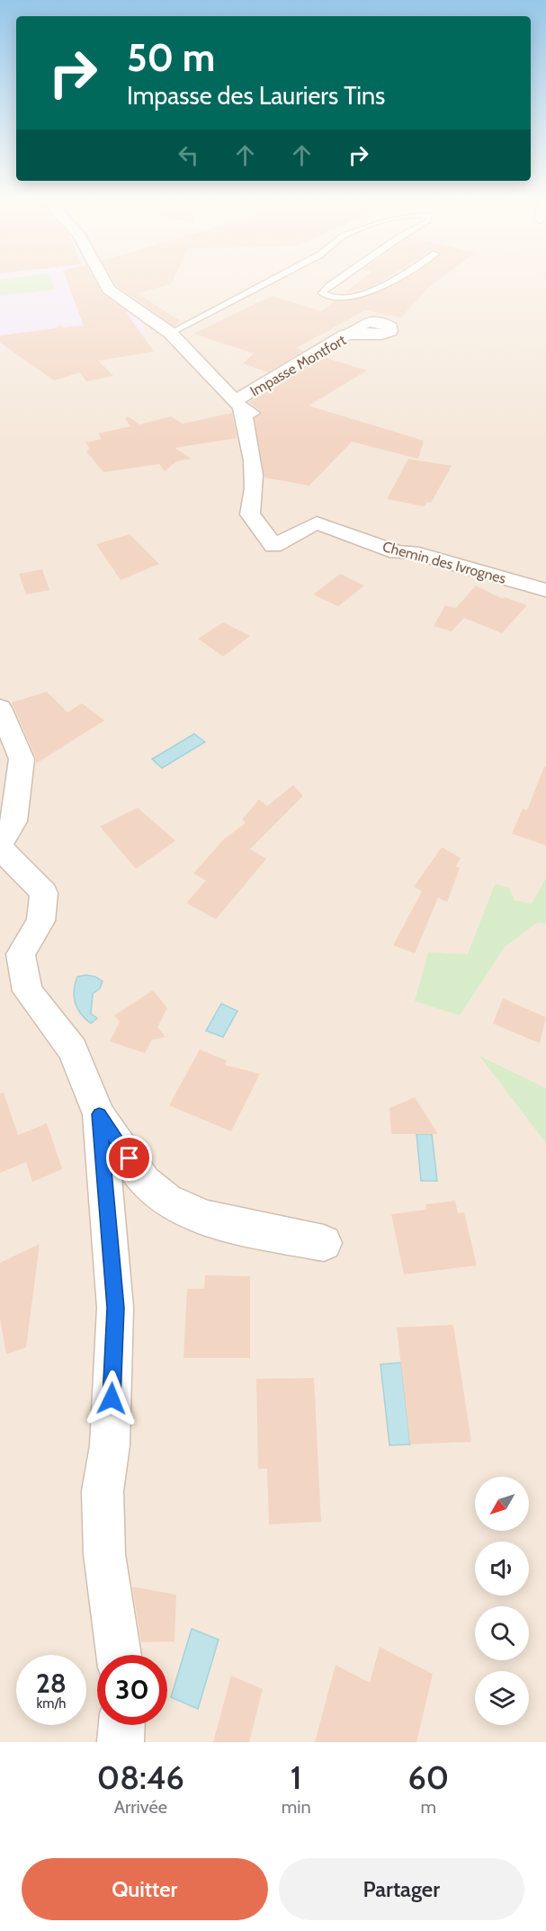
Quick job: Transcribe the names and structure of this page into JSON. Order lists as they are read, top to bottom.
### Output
{
  "streets": {
    "street": ["Impasse Montfort", "Chemin des Ivrognes"]
  },
  "crossings": [
    ["Impasse Montfort", "Chemin des Ivrognes"]
  ],
  "north": "bottom left",
  "page": {
    "turn": ["50 m", "Impasse des Lauriers Tins"],
    "speed": "28 km/h",
    "limit": "30",
    "eta": [
      "08:46",
      "Arrivée",
      "1",
      "min",
      "60",
      "m"
    ],
    "buttons": ["Quitter", "Partager"]
  }
}
